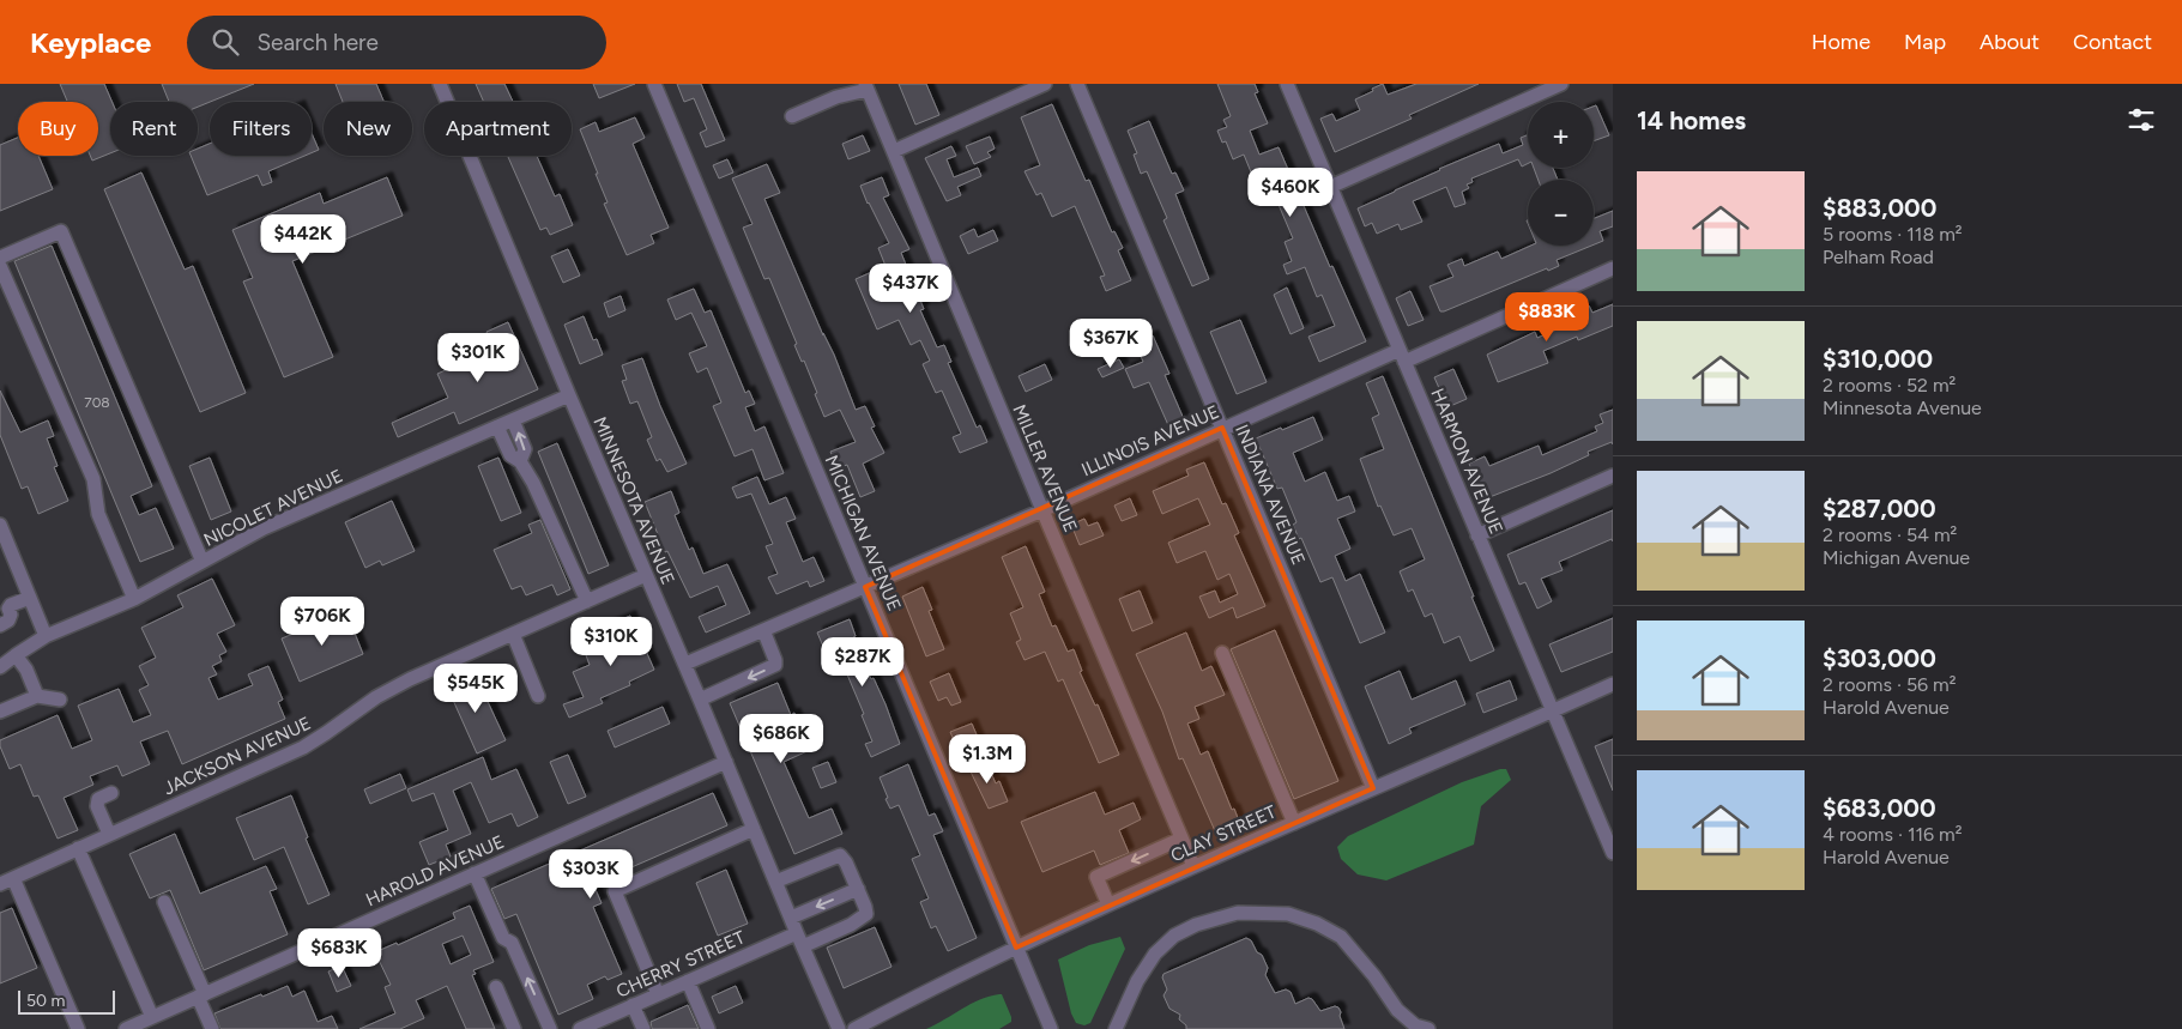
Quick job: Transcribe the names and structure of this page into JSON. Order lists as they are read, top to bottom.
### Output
{
  "streets": {
    "street": [
      "ILLINOIS AVENUE",
      "HARMON AVENUE",
      "MILLER AVENUE",
      "INDIANA AVENUE",
      "MINNESOTA AVENUE",
      "NICOLET AVENUE",
      "MICHIGAN AVENUE",
      "JACKSON AVENUE",
      "CLAY STREET",
      "HAROLD AVENUE",
      "CHERRY STREET"
    ]
  },
  "crossings": [
    ["ILLINOIS AVENUE", "HARMON AVENUE"],
    ["ILLINOIS AVENUE", "MILLER AVENUE"],
    ["ILLINOIS AVENUE", "INDIANA AVENUE"],
    ["ILLINOIS AVENUE", "MINNESOTA AVENUE"],
    ["ILLINOIS AVENUE", "MICHIGAN AVENUE"],
    ["HARMON AVENUE", "CLAY STREET"],
    ["MILLER AVENUE", "CLAY STREET"],
    ["INDIANA AVENUE", "CLAY STREET"],
    ["MINNESOTA AVENUE", "NICOLET AVENUE"],
    ["MINNESOTA AVENUE", "JACKSON AVENUE"],
    ["MINNESOTA AVENUE", "HAROLD AVENUE"],
    ["MINNESOTA AVENUE", "CHERRY STREET"],
    ["MICHIGAN AVENUE", "CLAY STREET"]
  ],
  "house_numbers": ["708"],
  "scale_bar": "50 m",
  "page": {
    "header": "Keyplace",
    "search": "Search here",
    "nav": [
      "Home",
      "Map",
      "About",
      "Contact"
    ],
    "heading": "14 homes",
    "map_buttons": ["+", "−"],
    "chip": [
      "Buy",
      "Rent",
      "Filters",
      "New",
      "Apartment"
    ],
    "list": [
      {
        "name": "$883,000",
        "note": "5 rooms · 118 m² · Pelham Road"
      },
      {
        "name": "$310,000",
        "note": "2 rooms · 52 m² · Minnesota Avenue"
      },
      {
        "name": "$287,000",
        "note": "2 rooms · 54 m² · Michigan Avenue"
      },
      {
        "name": "$303,000",
        "note": "2 rooms · 56 m² · Harold Avenue"
      },
      {
        "name": "$683,000",
        "note": "4 rooms · 116 m² · Harold Avenue"
      }
    ],
    "price": [
      "$460K",
      "$442K",
      "$437K",
      "$883K",
      "$367K",
      "$301K",
      "$706K",
      "$310K",
      "$287K",
      "$545K",
      "$686K",
      "$1.3M",
      "$303K",
      "$683K"
    ],
    "scale": "50 m"
  }
}
